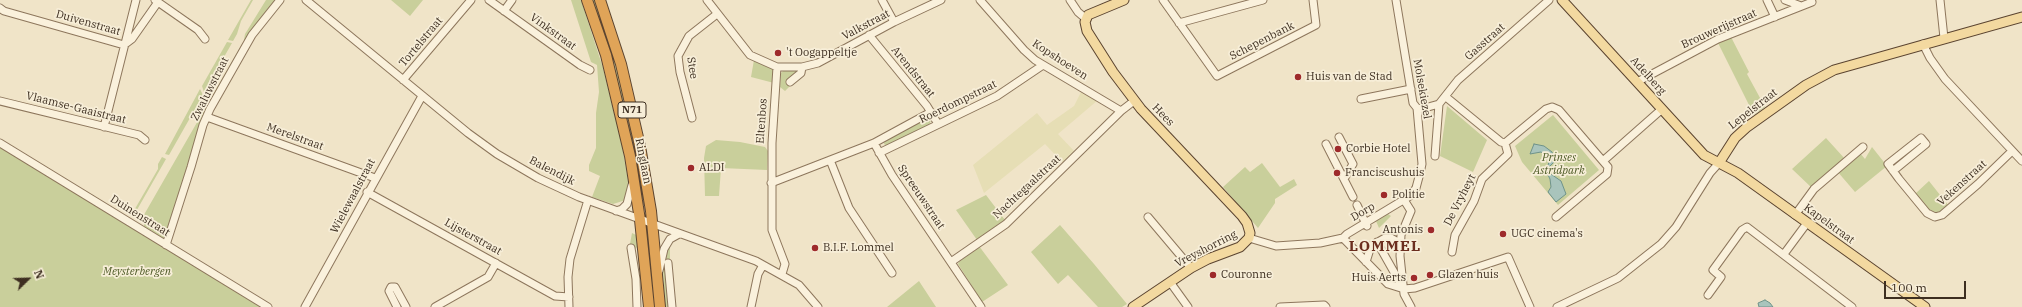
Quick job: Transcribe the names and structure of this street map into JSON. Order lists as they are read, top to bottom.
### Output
{
  "streets": {
    "highway": ["N71", "Ringlaan"],
    "main road": [
      "Adelberg",
      "Lepelstraat",
      "Hees",
      "Kapelstraat",
      "Vreyshorring"
    ],
    "street": [
      "Duivenstraat",
      "Valkstraat",
      "Brouwerijstraat",
      "Vinkstraat",
      "Schepenbank",
      "Tortelstraat",
      "Gasstraat",
      "Kopshoeven",
      "Stee",
      "Arendstraat",
      "Zwaluwstraat",
      "Molsekiezel",
      "Roerdompstraat",
      "Vlaamse-Gaaistraat",
      "Eltenbos",
      "Merelstraat",
      "Balendijk",
      "Vekenstraat",
      "Nachtegaalstraat",
      "Wielewaalstraat",
      "Spreeuwstraat",
      "De Vryheyt",
      "Dorp",
      "Duinenstraat",
      "Lijsterstraat"
    ]
  },
  "crossings": [
    ["Valkstraat", "Arendstraat"],
    ["Valkstraat", "Eltenbos"],
    ["Brouwerijstraat", "Adelberg"],
    ["Tortelstraat", "Balendijk"],
    ["Kopshoeven", "Roerdompstraat"],
    ["Kopshoeven", "Nachtegaalstraat"],
    ["Arendstraat", "Roerdompstraat"],
    ["Adelberg", "Lepelstraat"],
    ["Adelberg", "Kapelstraat"],
    ["Zwaluwstraat", "Merelstraat"],
    ["Zwaluwstraat", "Duinenstraat"],
    ["Molsekiezel", "Dorp"],
    ["Roerdompstraat", "Eltenbos"],
    ["Roerdompstraat", "Spreeuwstraat"],
    ["Lepelstraat", "Kapelstraat"],
    ["Hees", "Nachtegaalstraat"],
    ["Hees", "Vreyshorring"],
    ["Eltenbos", "Balendijk"],
    ["Merelstraat", "Wielewaalstraat"],
    ["Ringlaan", "Balendijk"],
    ["Balendijk", "Wielewaalstraat"],
    ["Nachtegaalstraat", "Spreeuwstraat"],
    ["Wielewaalstraat", "Lijsterstraat"],
    ["Dorp", "Vreyshorring"]
  ],
  "districts": ["LOMMEL"],
  "parks": ["Prinses Astridpark", "Meysterbergen"],
  "places": [
    "'t Oogappeltje",
    "Huis van de Stad",
    "Corbie Hotel",
    "ALDI",
    "Franciscushuis",
    "Politie",
    "Antonis",
    "UGC cinema's",
    "B.I.F. Lommel",
    "Couronne",
    "Glazen huis",
    "Huis Aerts"
  ],
  "scale_bar": "100 m",
  "north": "top right"
}
